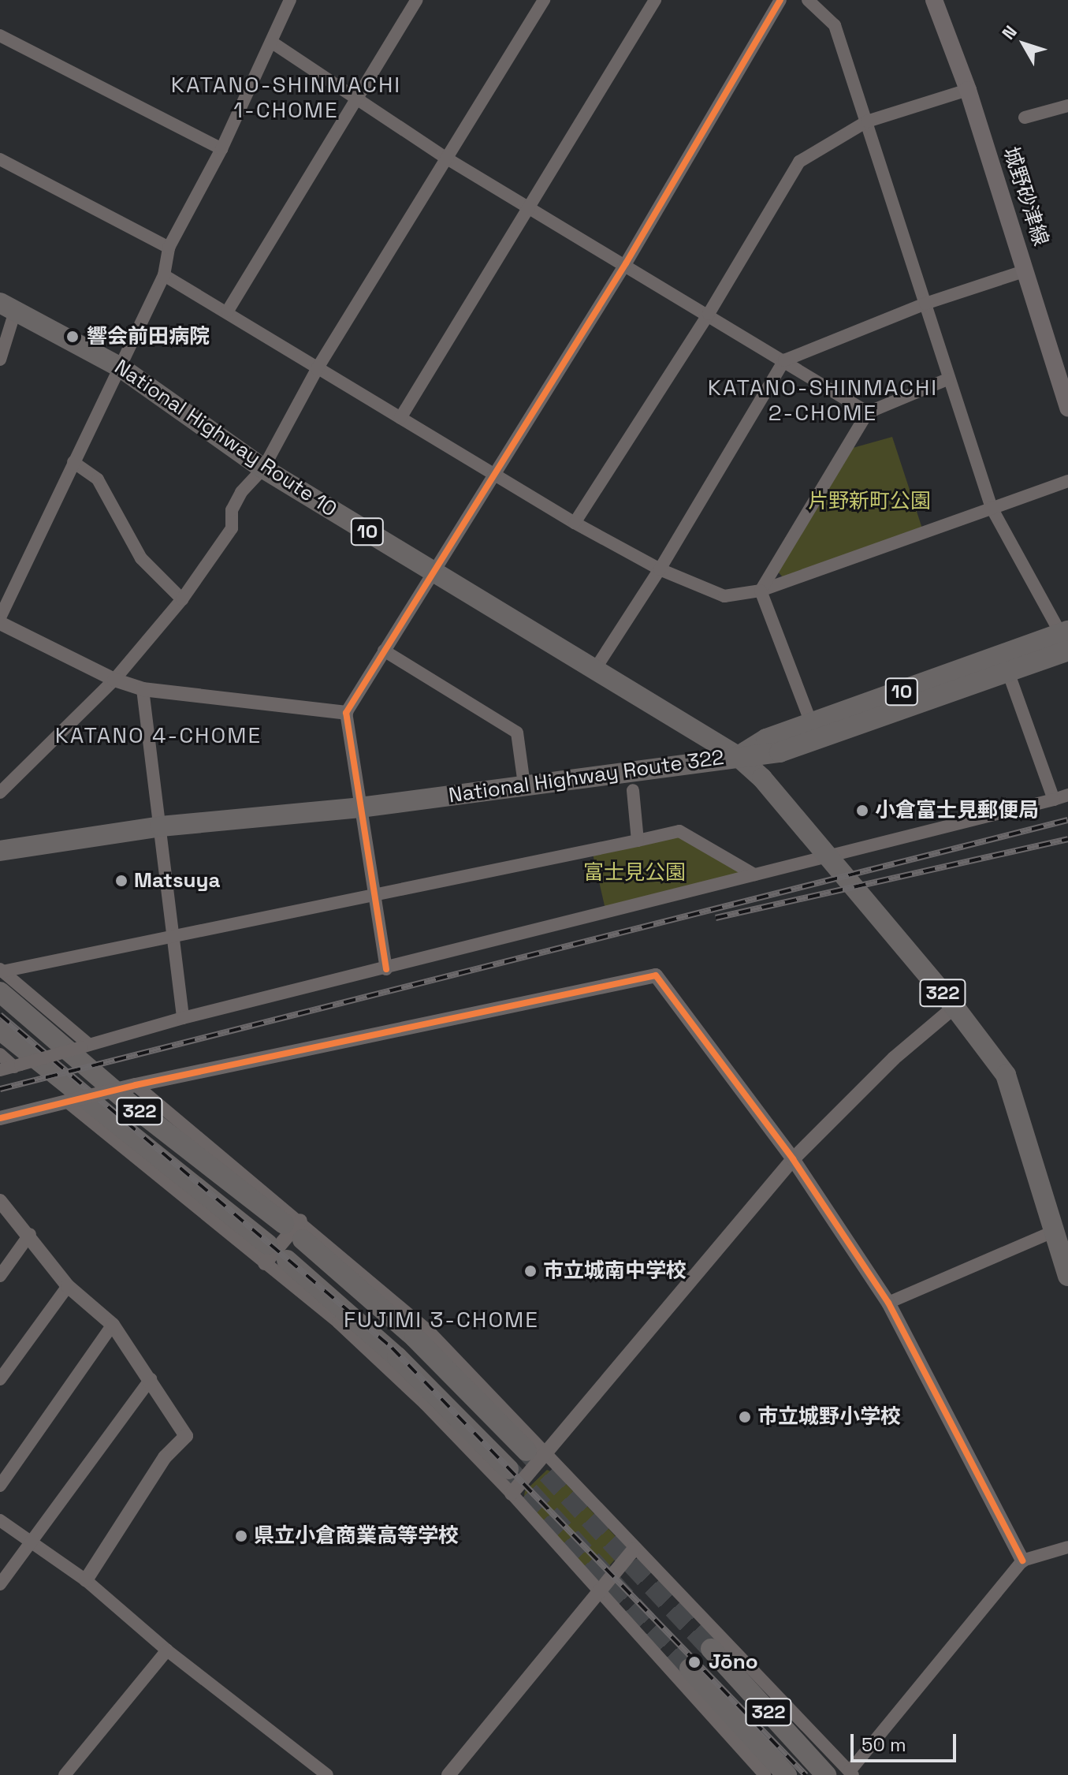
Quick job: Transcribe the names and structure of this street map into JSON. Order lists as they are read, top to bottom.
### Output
{
  "streets": {
    "highway": [
      "National Highway Route 10",
      "10",
      "National Highway Route 322",
      "322"
    ],
    "main road": ["城野砂津線"]
  },
  "crossings": [
    ["National Highway Route 10", "10"],
    ["National Highway Route 10", "National Highway Route 322"],
    ["10", "National Highway Route 322"]
  ],
  "districts": [
    "KATANO-SHINMACHI 1-CHOME",
    "KATANO-SHINMACHI 2-CHOME",
    "KATANO 4-CHOME",
    "FUJIMI 3-CHOME"
  ],
  "parks": ["片野新町公園", "富士見公園"],
  "places": [
    "響会前田病院",
    "小倉富士見郵便局",
    "Matsuya",
    "市立城南中学校",
    "市立城野小学校",
    "県立小倉商業高等学校",
    "Jōno"
  ],
  "scale_bar": "50 m",
  "north": "top left"
}
